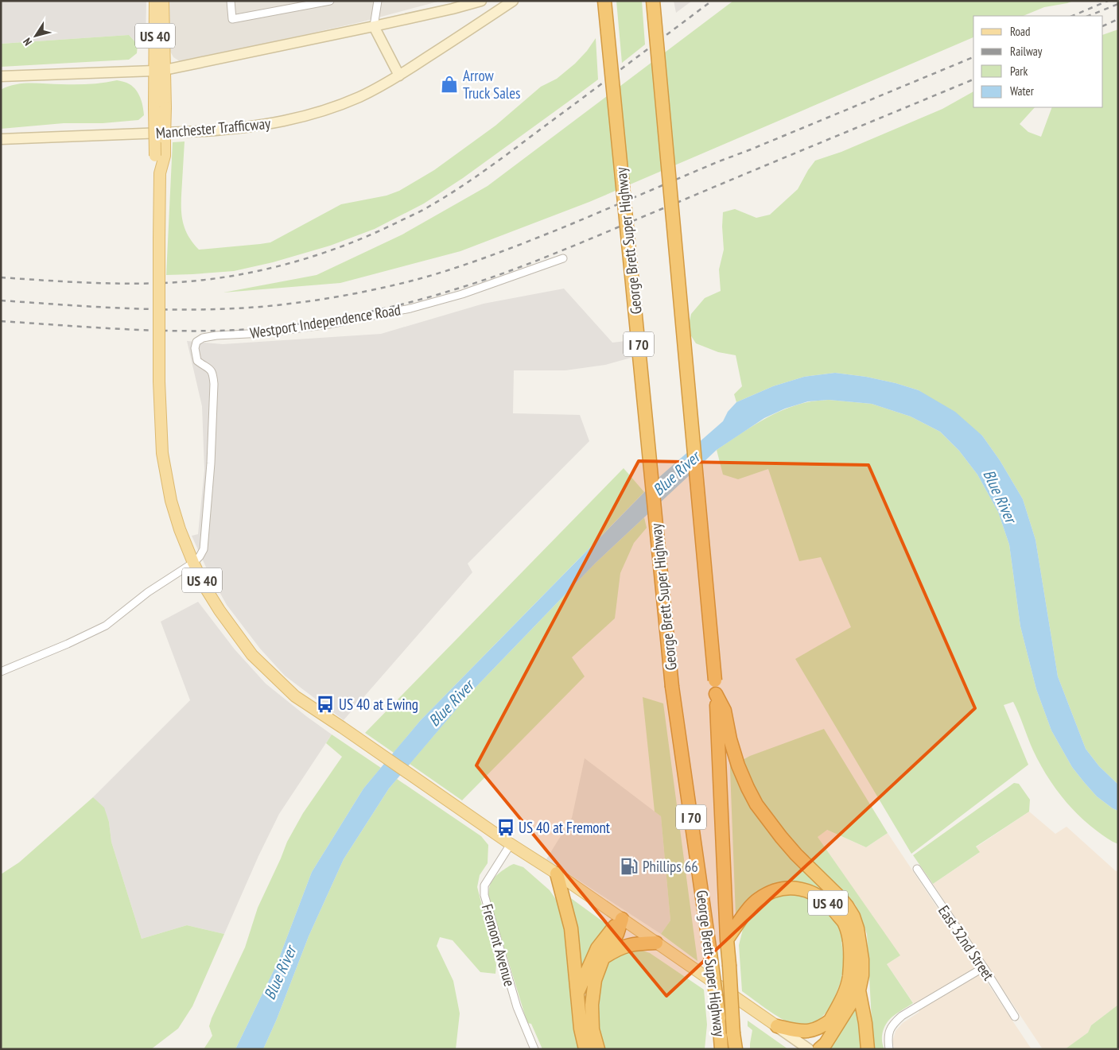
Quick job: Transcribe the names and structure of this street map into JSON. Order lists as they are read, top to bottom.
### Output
{
  "streets": {
    "highway": ["US 40", "George Brett Super Highway", "I 70"],
    "main road": ["Manchester Trafficway"],
    "street": ["Westport Independence Road", "East 32nd Street", "Fremont Avenue"]
  },
  "crossings": [
    ["US 40", "George Brett Super Highway"],
    ["US 40", "Westport Independence Road"],
    ["US 40", "Fremont Avenue"]
  ],
  "water": ["Blue River"],
  "places": {
    "shop": ["Arrow Truck Sales"],
    "bus stop": ["US 40 at Ewing", "US 40 at Fremont"],
    "fuel station": ["Phillips 66"]
  },
  "legend": [
    "Road",
    "Railway",
    "Park",
    "Water"
  ],
  "north": "bottom left"
}
